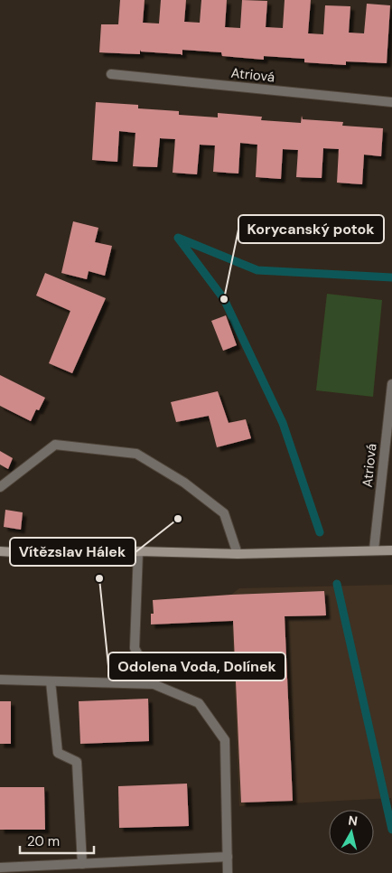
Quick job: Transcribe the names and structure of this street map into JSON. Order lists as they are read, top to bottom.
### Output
{
  "streets": {
    "street": ["Atriová"]
  },
  "places": ["Korycanský potok", "Vítězslav Hálek", "Odolena Voda, Dolínek"],
  "scale_bar": "20 m",
  "north": "top"
}
